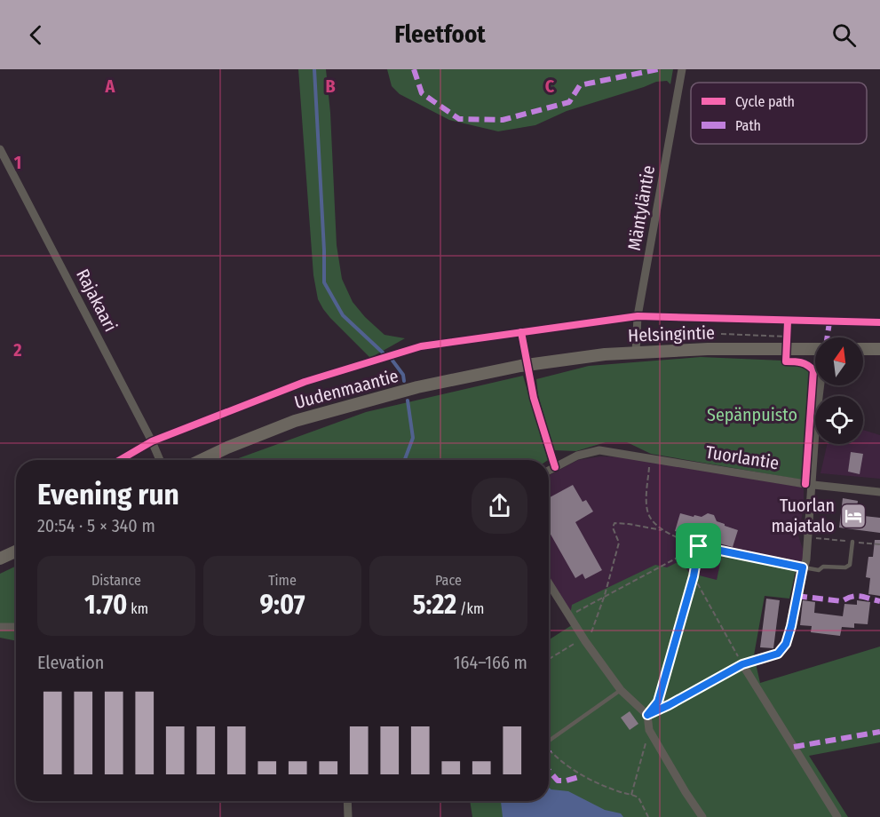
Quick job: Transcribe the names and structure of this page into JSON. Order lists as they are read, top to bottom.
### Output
{
  "streets": {
    "main road": ["Helsingintie", "Uudenmaantie"],
    "street": ["Mäntyläntie", "Rajakaari", "Tuorlantie"]
  },
  "crossings": [
    ["Mäntyläntie", "Helsingintie"],
    ["Helsingintie", "Uudenmaantie"]
  ],
  "parks": ["Sepänpuisto"],
  "places": {
    "hotel": ["Tuorlan majatalo"]
  },
  "legend": ["Cycle path", "Path"],
  "north": "top",
  "page": {
    "header": "Fleetfoot",
    "heading": ["Evening run", "20:54 · 5 × 340 m"],
    "stats": [
      ["Distance", "1.70 km"],
      ["Time", "9:07"],
      ["Pace", "5:22 /km"]
    ],
    "chart": ["Elevation", "164–166 m"]
  },
  "grid": {
    "columns": ["A", "B", "C"],
    "rows": ["1", "2"]
  }
}
